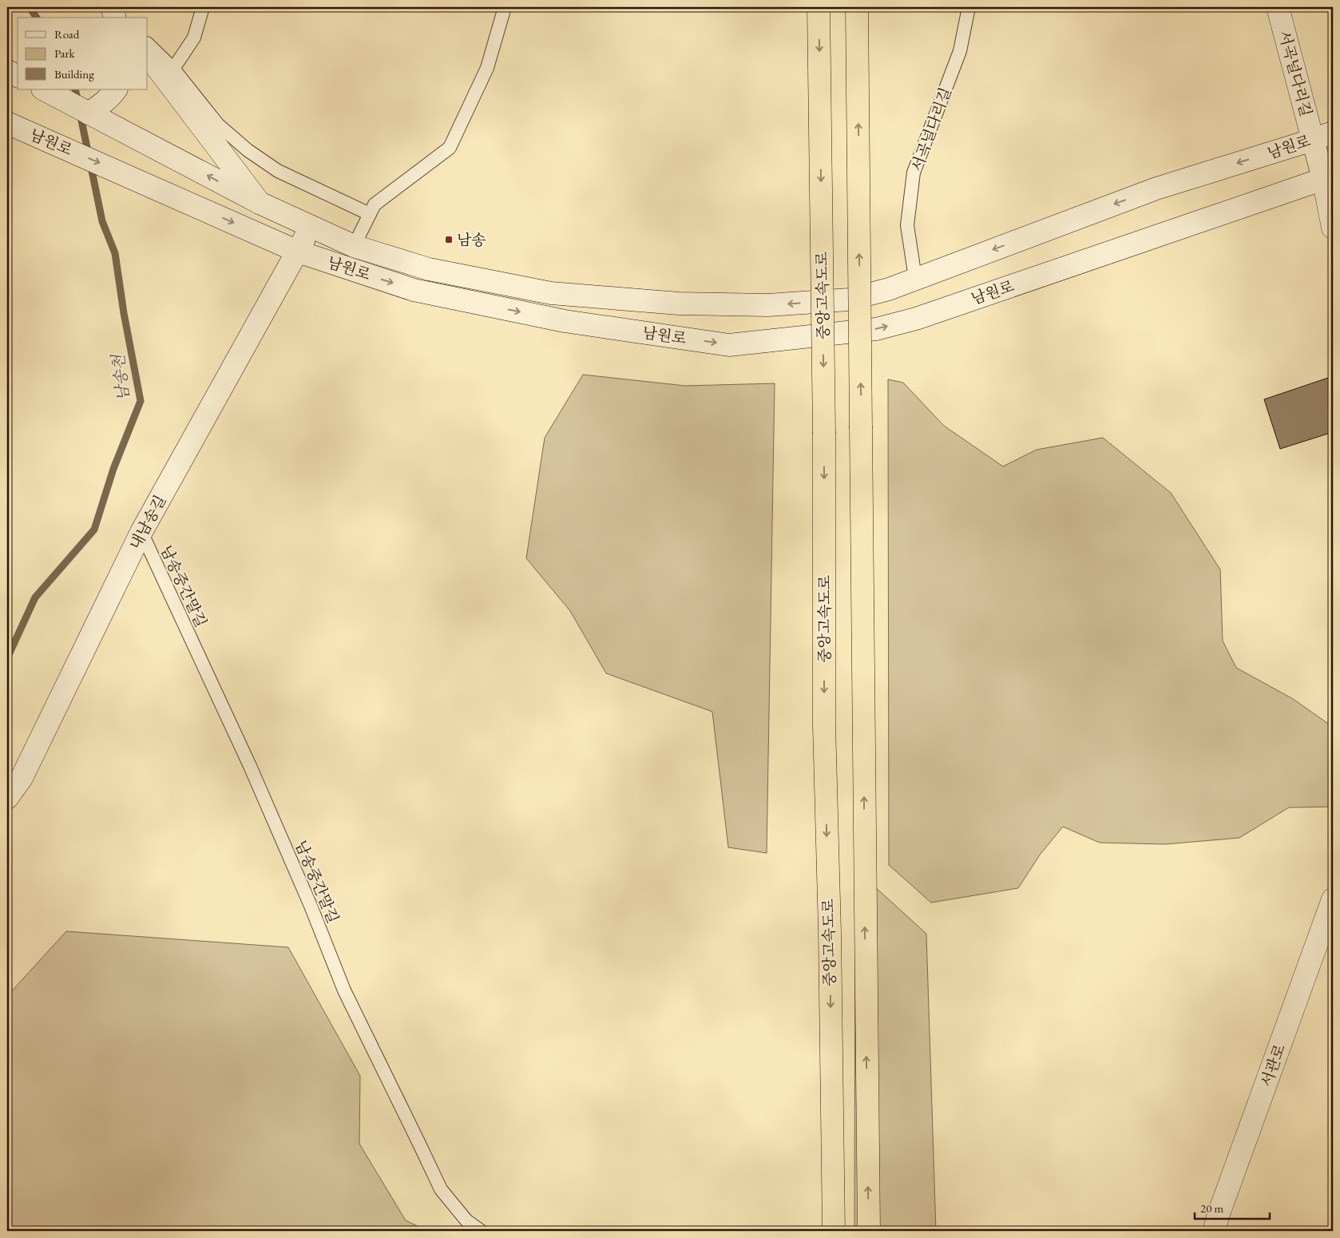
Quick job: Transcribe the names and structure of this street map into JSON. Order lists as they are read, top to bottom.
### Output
{
  "streets": {
    "highway": ["중앙고속도로"],
    "street": [
      "서곡널다리길",
      "남원로",
      "내남송길",
      "서관로"
    ],
    "lane": ["남송중간말길"]
  },
  "crossings": [
    ["서곡널다리길", "남원로"],
    ["남원로", "내남송길"],
    ["내남송길", "남송중간말길"]
  ],
  "water": ["남송천"],
  "places": {
    "transit": ["남송"]
  },
  "legend": ["Road", "Park", "Building"],
  "scale_bar": "20 m"
}
